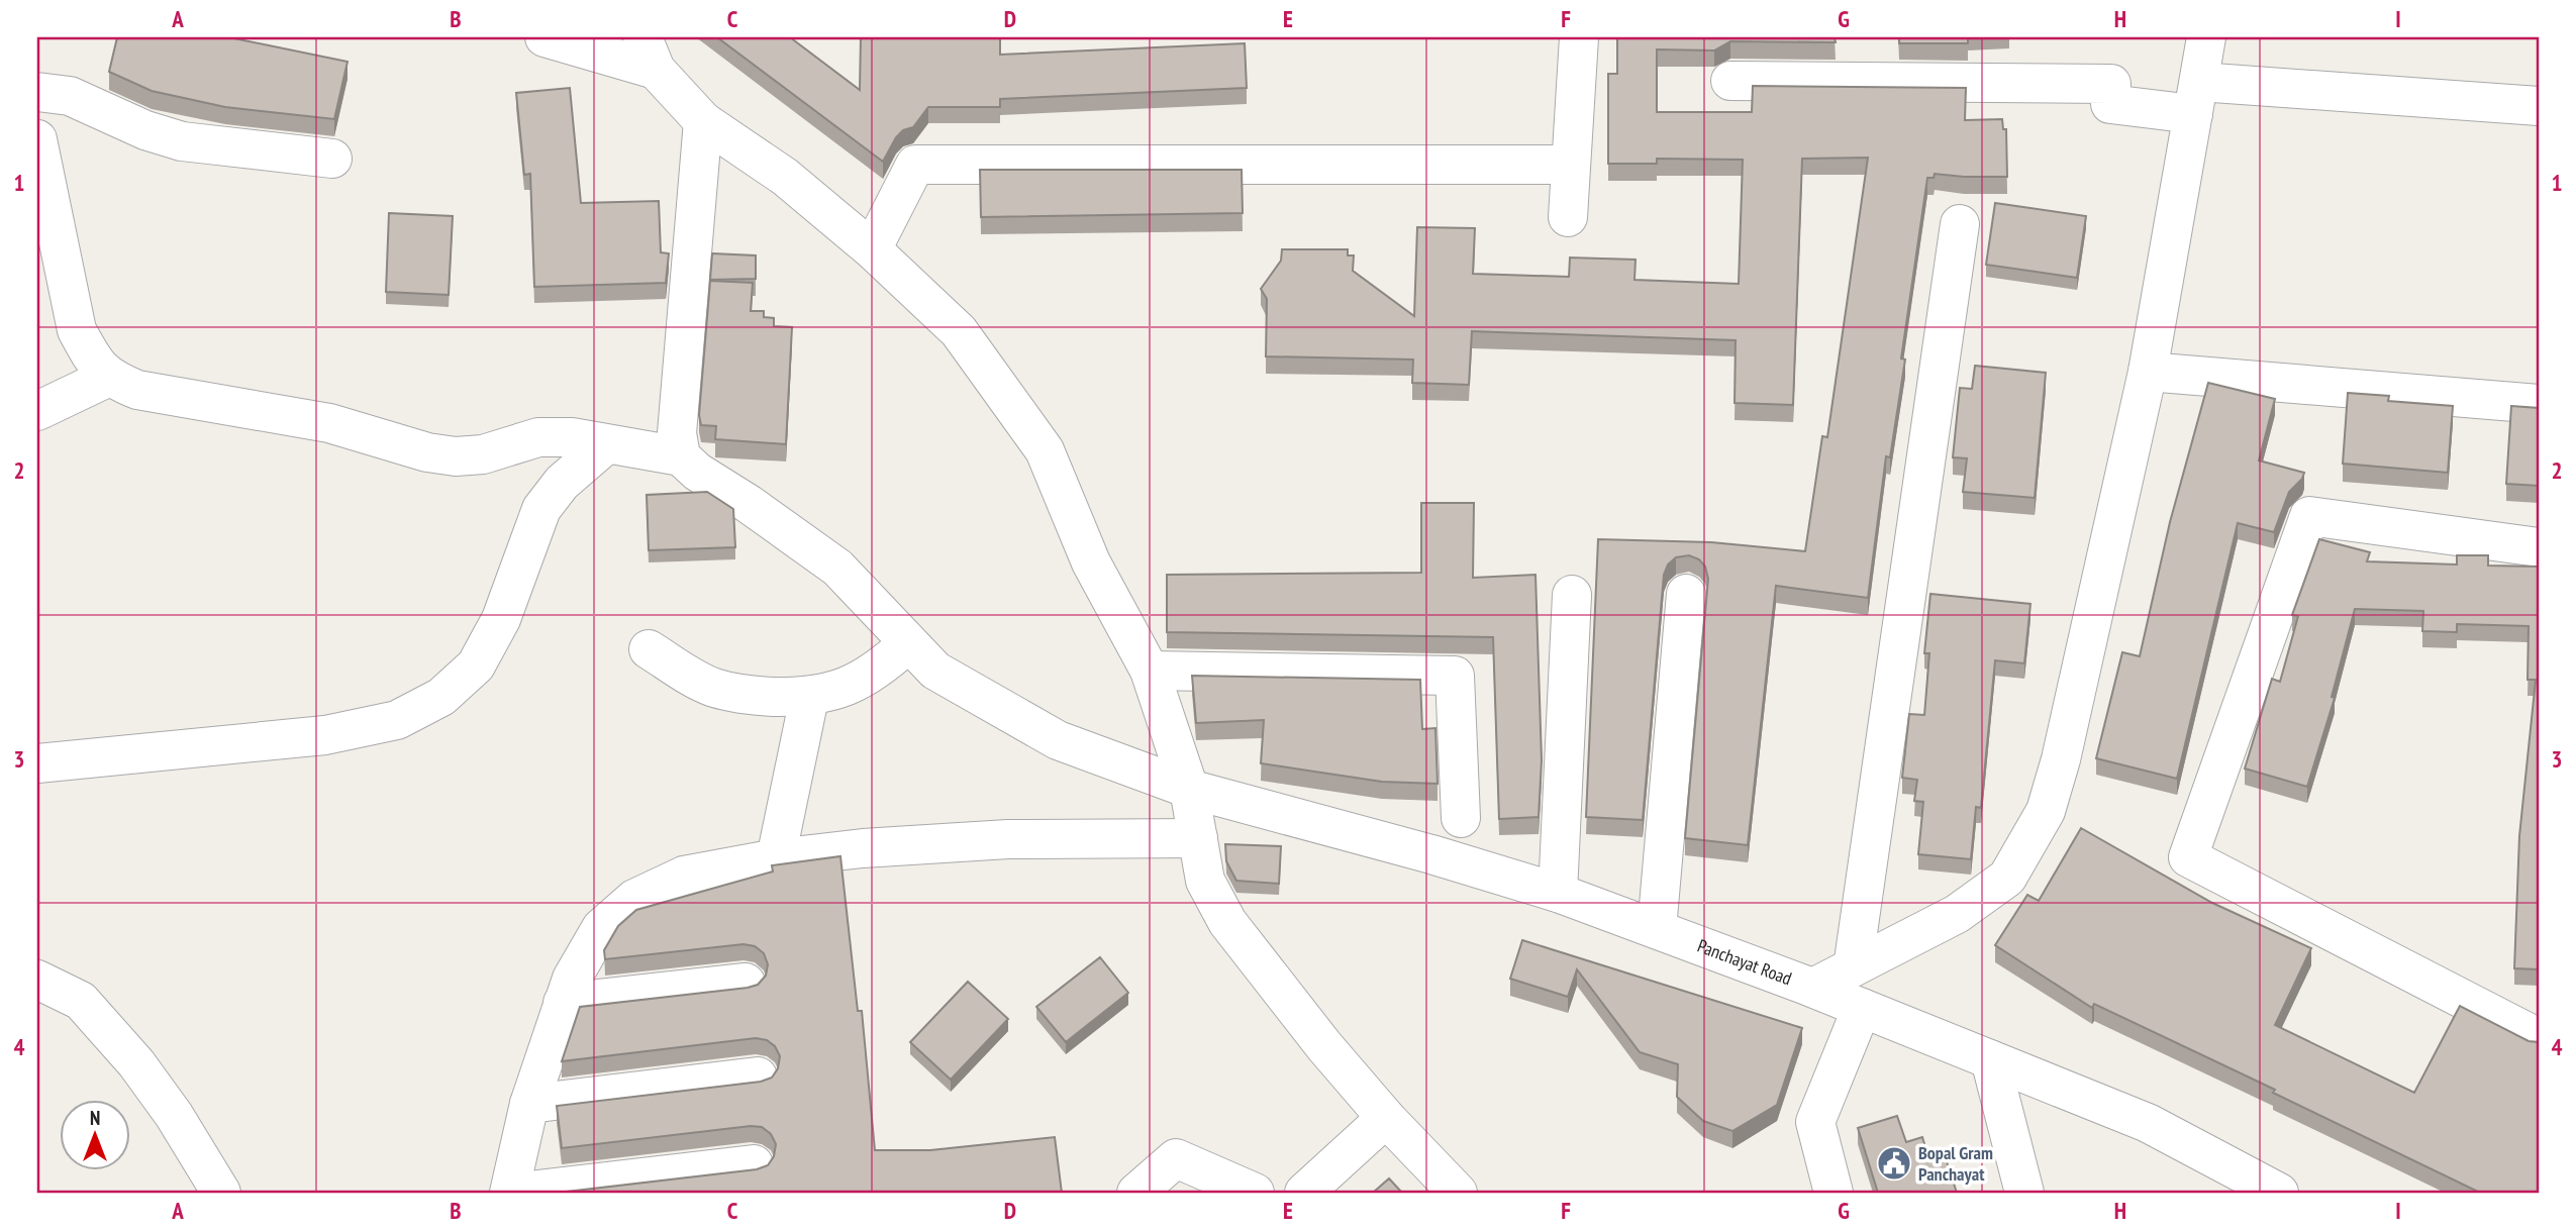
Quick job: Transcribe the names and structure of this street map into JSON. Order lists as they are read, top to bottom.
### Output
{
  "streets": {
    "street": ["Panchayat Road"]
  },
  "places": {
    "public building": ["Bopal Gram Panchayat"]
  },
  "north": "top",
  "grid": {
    "columns": [
      "A",
      "B",
      "C",
      "D",
      "E",
      "F",
      "G",
      "H",
      "I"
    ],
    "rows": [
      "1",
      "2",
      "3",
      "4"
    ]
  }
}
